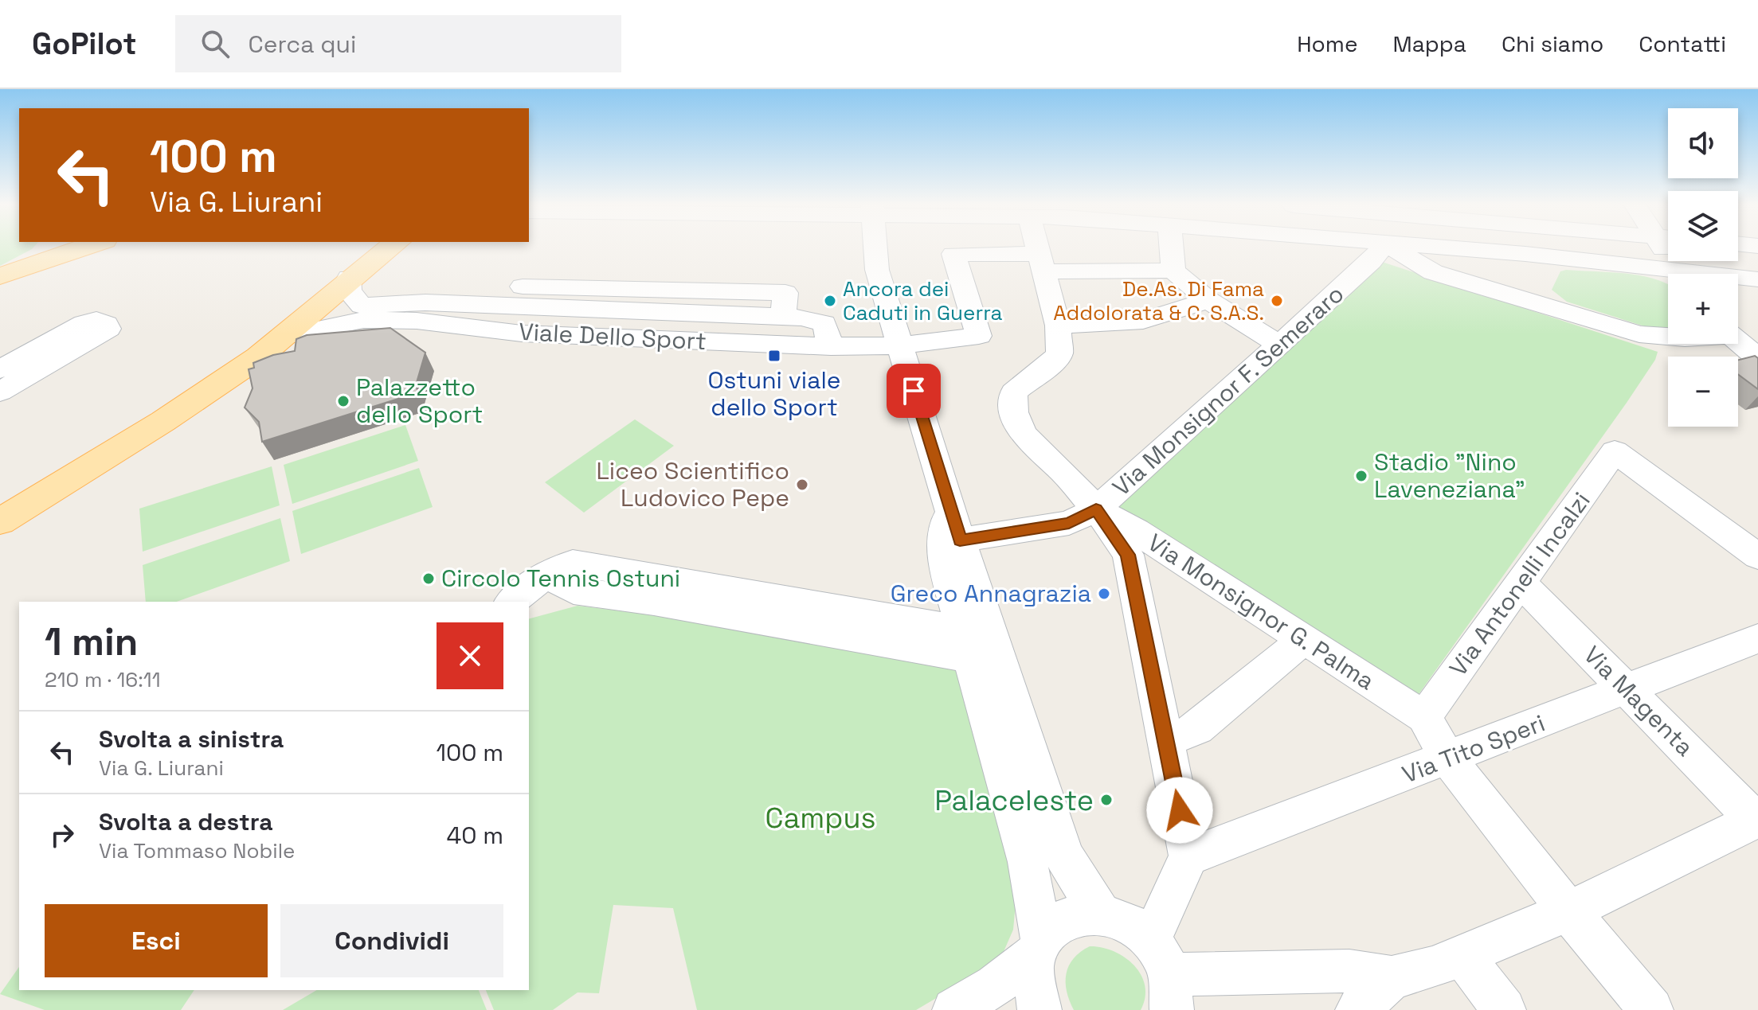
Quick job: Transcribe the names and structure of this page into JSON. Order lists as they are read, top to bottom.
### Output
{
  "streets": {
    "street": [
      "Viale Dello Sport",
      "Via Monsignor F. Semeraro",
      "Via Antonelli Incalzi",
      "Via Monsignor G. Palma",
      "Via Magenta",
      "Via Tito Speri"
    ]
  },
  "crossings": [
    ["Viale Dello Sport", "Via Monsignor G. Palma"],
    ["Via Monsignor F. Semeraro", "Via Monsignor G. Palma"],
    ["Via Antonelli Incalzi", "Via Monsignor G. Palma"],
    ["Via Antonelli Incalzi", "Via Magenta"],
    ["Via Monsignor G. Palma", "Via Tito Speri"],
    ["Via Magenta", "Via Tito Speri"]
  ],
  "parks": ["Campus"],
  "places": {
    "other": [
      "Ancora dei Caduti in Guerra",
      "De.As. Di Fama Addolorata & C. S.A.S.",
      "Palazzetto dello Sport",
      "Stadio \"Nino Laveneziana\"",
      "Liceo Scientifico Ludovico Pepe",
      "Circolo Tennis Ostuni",
      "Greco Annagrazia",
      "Palaceleste"
    ],
    "transit": ["Ostuni viale dello Sport"]
  },
  "page": {
    "header": "GoPilot",
    "search": "Cerca qui",
    "nav": [
      "Home",
      "Mappa",
      "Chi siamo",
      "Contatti"
    ],
    "map_buttons": ["+", "−"],
    "turn": ["100 m", "Via G. Liurani"],
    "heading": ["1 min", "210 m · 16:11"],
    "list": [
      {
        "name": "Svolta a sinistra",
        "note": "Via G. Liurani",
        "value": "100 m"
      },
      {
        "name": "Svolta a destra",
        "note": "Via Tommaso Nobile",
        "value": "40 m"
      }
    ],
    "buttons": ["Esci", "Condividi"]
  }
}
